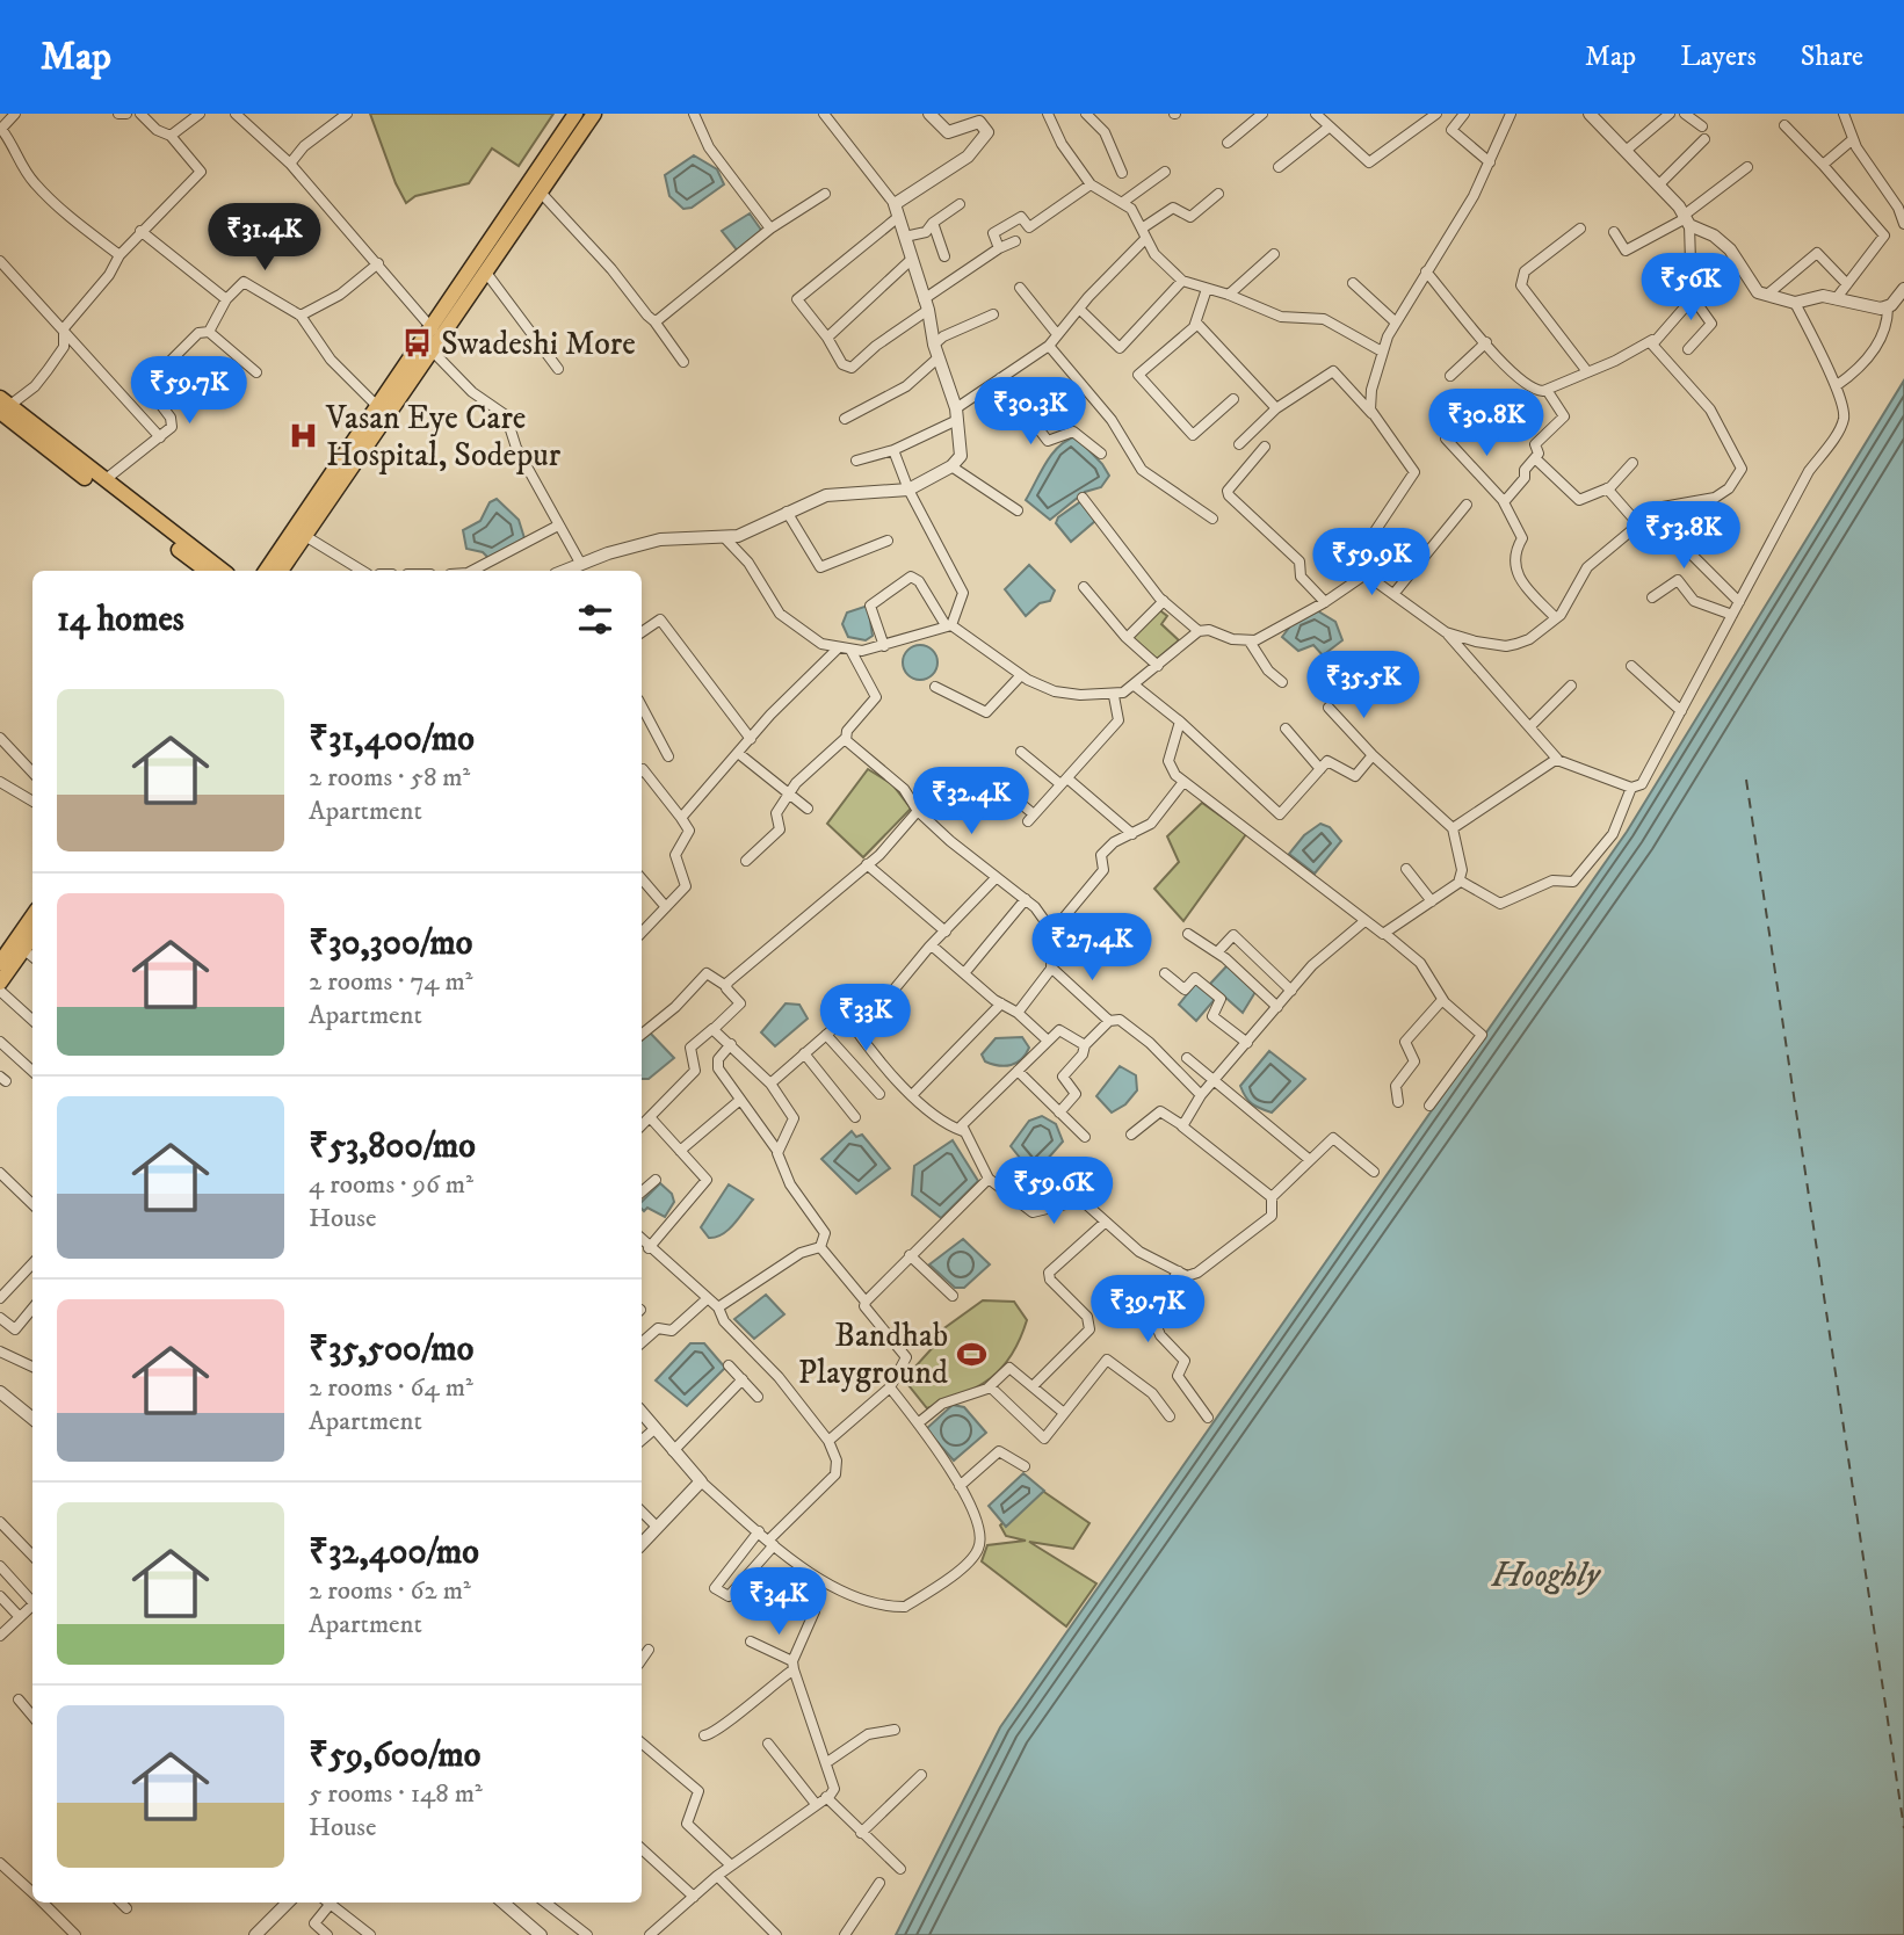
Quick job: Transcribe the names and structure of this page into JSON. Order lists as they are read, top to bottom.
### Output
{
  "water": ["Hooghly"],
  "places": {
    "bus stop": ["Swadeshi More"],
    "hospital": ["Vasan Eye Care Hospital, Sodepur"],
    "sports": ["Bandhab Playground"]
  },
  "page": {
    "header": "Map",
    "nav": ["Map", "Layers", "Share"],
    "price": [
      "₹31.4K",
      "₹56K",
      "₹59.7K",
      "₹30.3K",
      "₹30.8K",
      "₹53.8K",
      "₹59.9K",
      "₹35.5K",
      "₹32.4K",
      "₹27.4K",
      "₹33K",
      "₹59.6K",
      "₹39.7K",
      "₹34K"
    ],
    "heading": "14 homes",
    "list": [
      {
        "name": "₹31,400/mo",
        "note": "2 rooms · 58 m² · Apartment"
      },
      {
        "name": "₹30,300/mo",
        "note": "2 rooms · 74 m² · Apartment"
      },
      {
        "name": "₹53,800/mo",
        "note": "4 rooms · 96 m² · House"
      },
      {
        "name": "₹35,500/mo",
        "note": "2 rooms · 64 m² · Apartment"
      },
      {
        "name": "₹32,400/mo",
        "note": "2 rooms · 62 m² · Apartment"
      },
      {
        "name": "₹59,600/mo",
        "note": "5 rooms · 148 m² · House"
      }
    ]
  }
}
